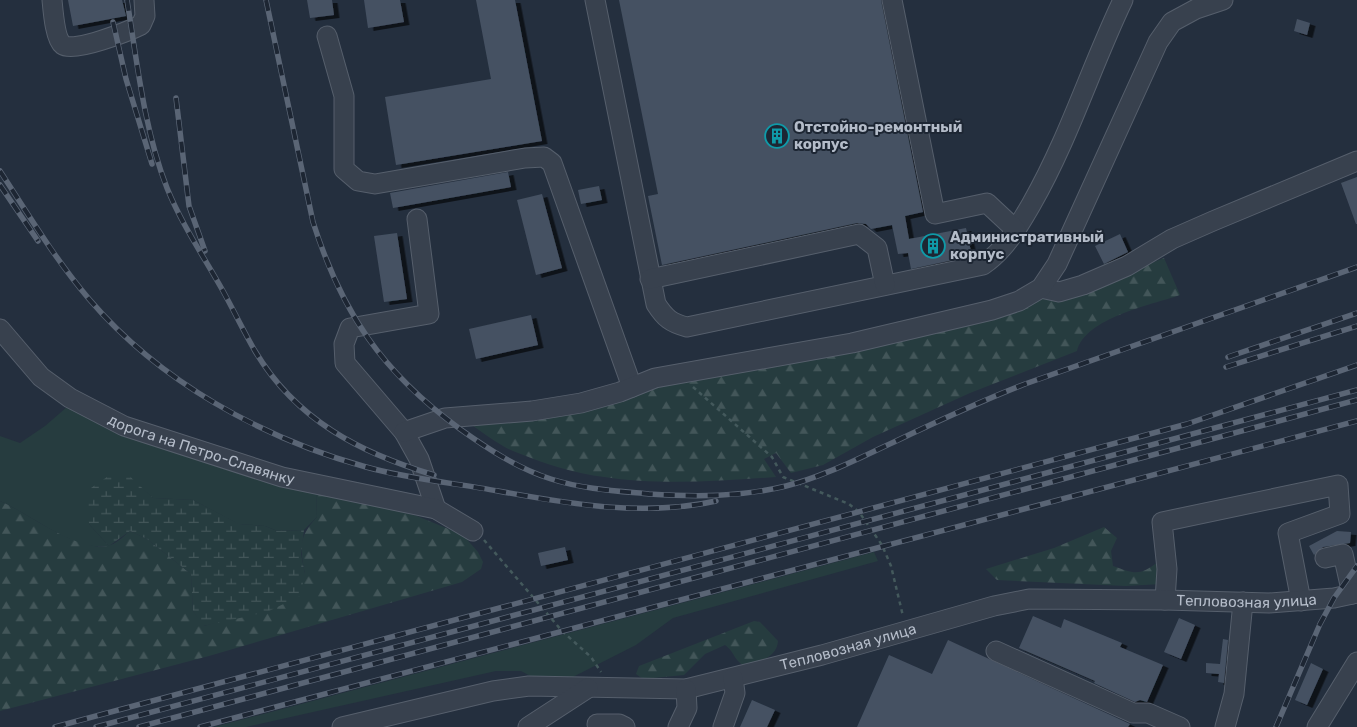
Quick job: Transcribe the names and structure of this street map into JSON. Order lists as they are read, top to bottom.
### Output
{
  "streets": {
    "street": ["дорога на Петро-Славянку", "Тепловозная улица"]
  },
  "places": {
    "building": ["Отстойно-ремонтный корпус", "Административный корпус"]
  }
}
